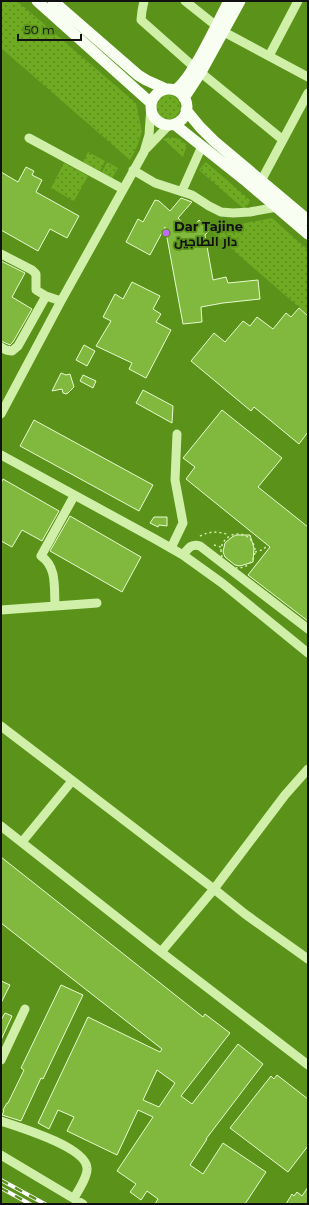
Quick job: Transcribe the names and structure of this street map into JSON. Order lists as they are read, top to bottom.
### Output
{
  "places": ["Dar Tajine دار الطاجين"],
  "scale_bar": "50 m"
}
